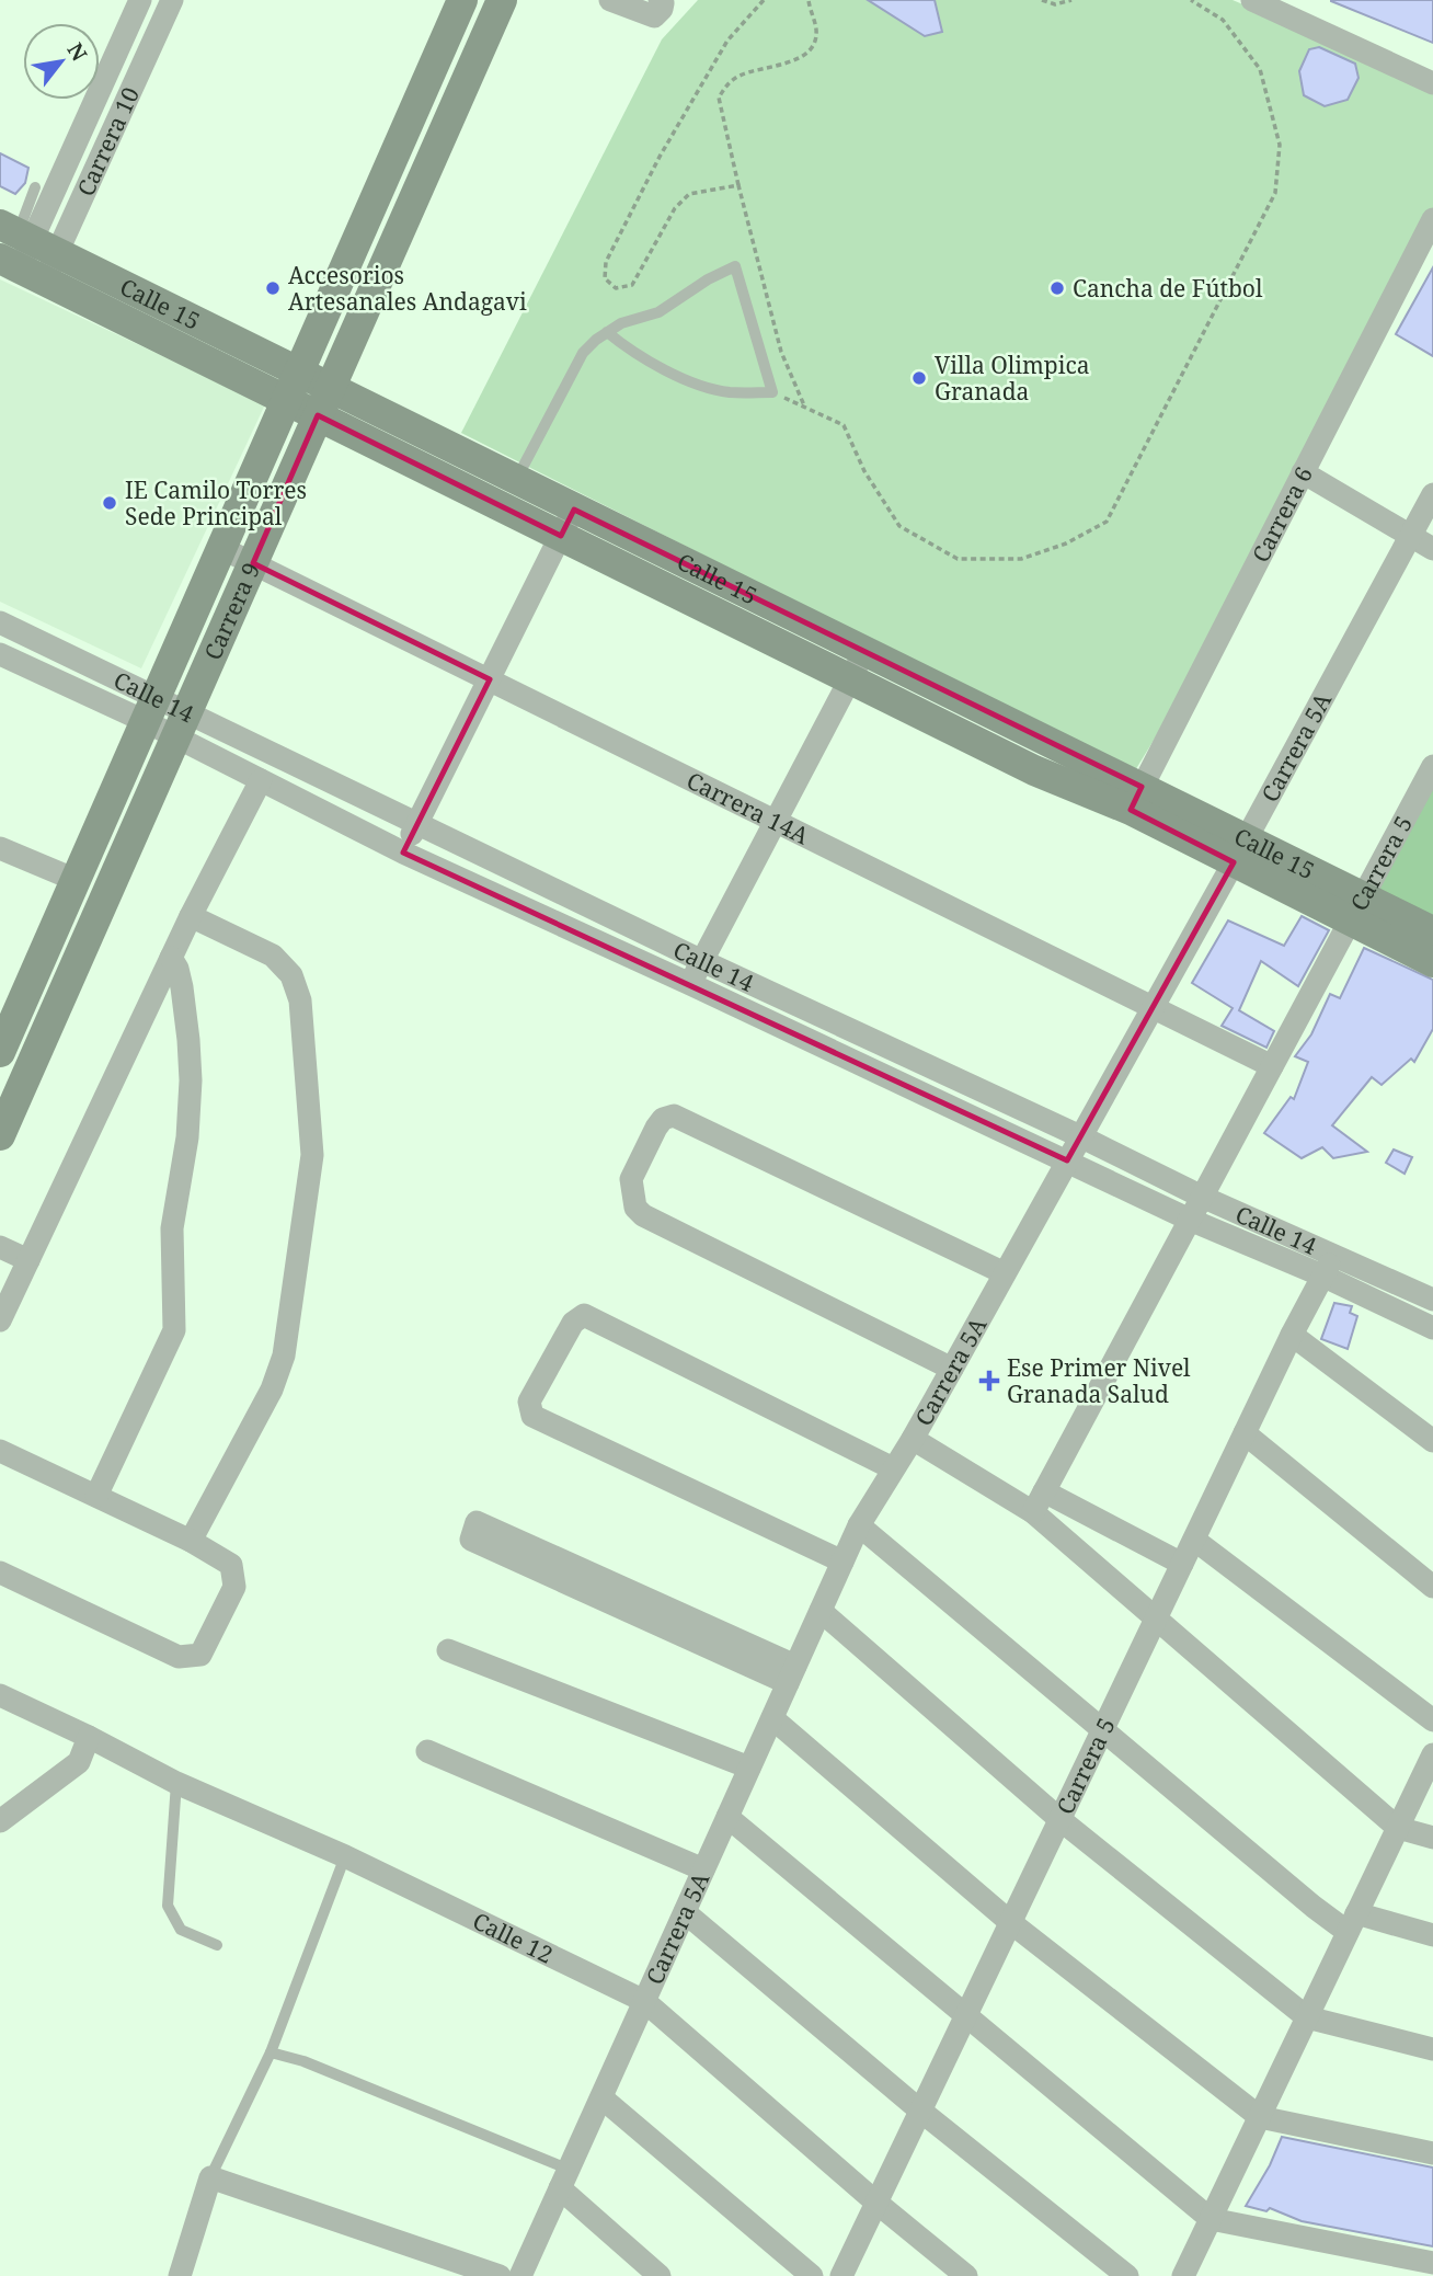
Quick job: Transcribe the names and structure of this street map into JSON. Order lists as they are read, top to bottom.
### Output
{
  "streets": {
    "street": [
      "Carrera 10",
      "Calle 15",
      "Carrera 6",
      "Carrera 9",
      "Calle 14",
      "Carrera 5A",
      "Carrera 14A",
      "Carrera 5",
      "Calle 12"
    ]
  },
  "crossings": [
    ["Carrera 10", "Calle 15"],
    ["Calle 15", "Carrera 6"],
    ["Calle 15", "Carrera 9"],
    ["Calle 15", "Carrera 5A"],
    ["Calle 15", "Carrera 5"],
    ["Carrera 9", "Calle 14"],
    ["Carrera 9", "Carrera 14A"],
    ["Calle 14", "Carrera 5A"],
    ["Calle 14", "Carrera 5"],
    ["Carrera 5A", "Carrera 14A"],
    ["Carrera 5A", "Calle 12"],
    ["Carrera 14A", "Carrera 5"],
    ["Carrera 5", "Calle 12"]
  ],
  "places": {
    "other": [
      "Accesorios Artesanales Andagavi",
      "Cancha de Fútbol",
      "Villa Olimpica Granada",
      "IE Camilo Torres Sede Principal"
    ],
    "health": ["Ese Primer Nivel Granada Salud"]
  },
  "north": "top right"
}
